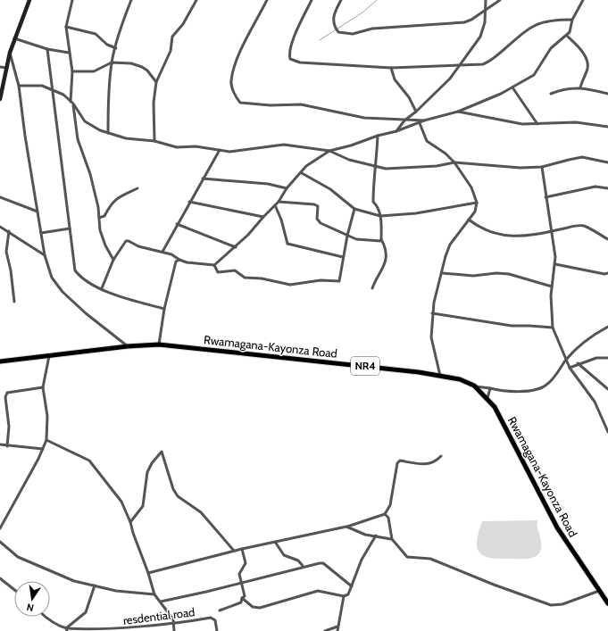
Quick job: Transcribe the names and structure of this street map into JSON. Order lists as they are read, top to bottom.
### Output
{
  "streets": {
    "highway": ["Rwamagana-Kayonza Road", "NR4"],
    "street": ["resdential road"]
  },
  "north": "bottom"
}
